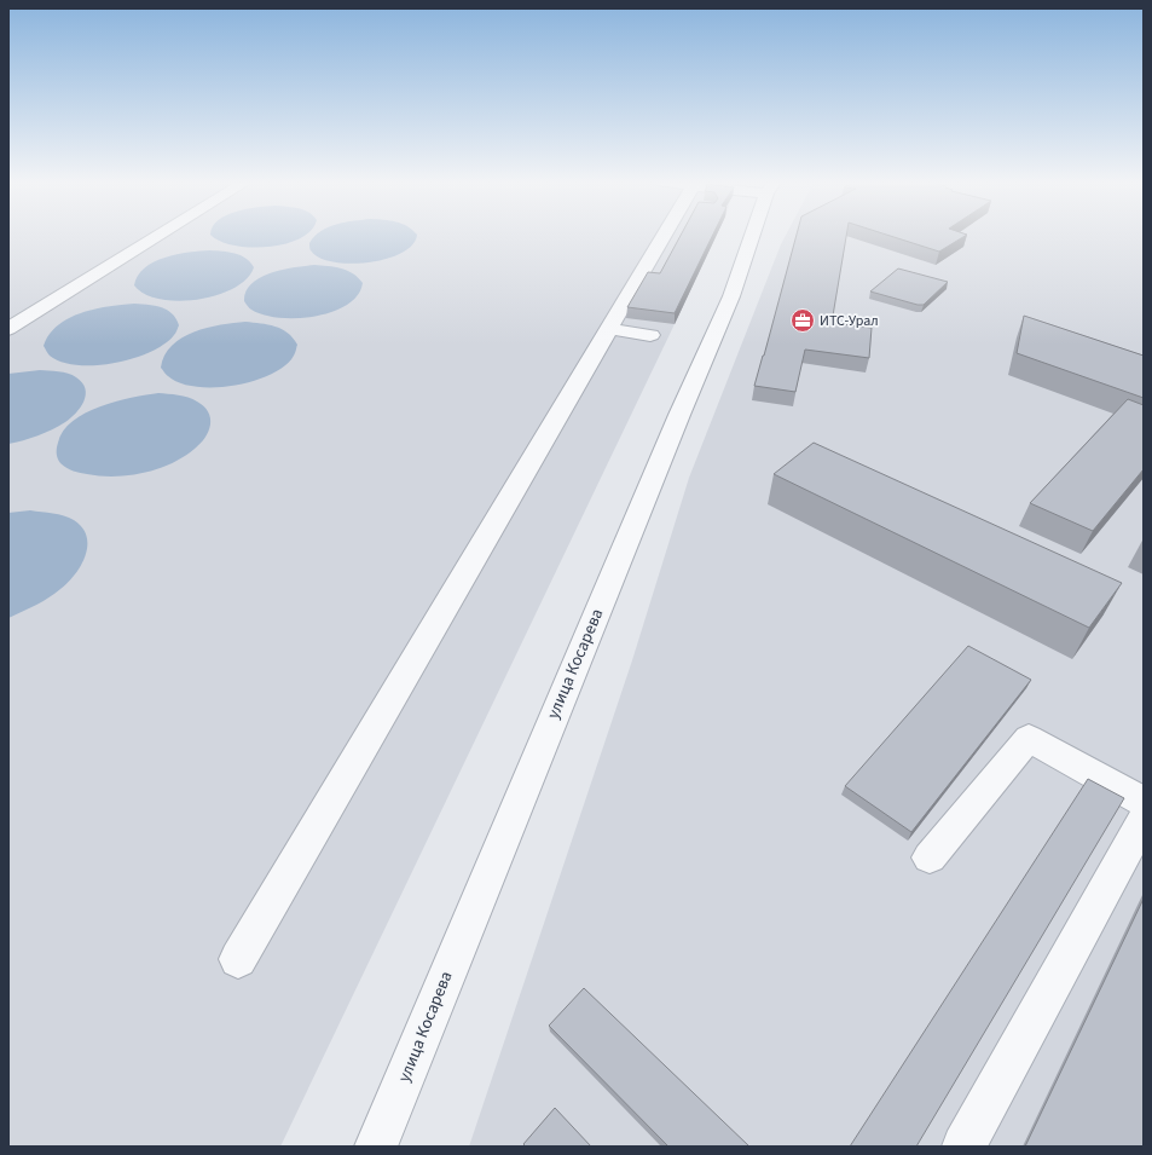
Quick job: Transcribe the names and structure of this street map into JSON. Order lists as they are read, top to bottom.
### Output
{
  "streets": {
    "street": ["улица Косарева"]
  },
  "places": {
    "office": ["ИТС-Урал"]
  }
}
